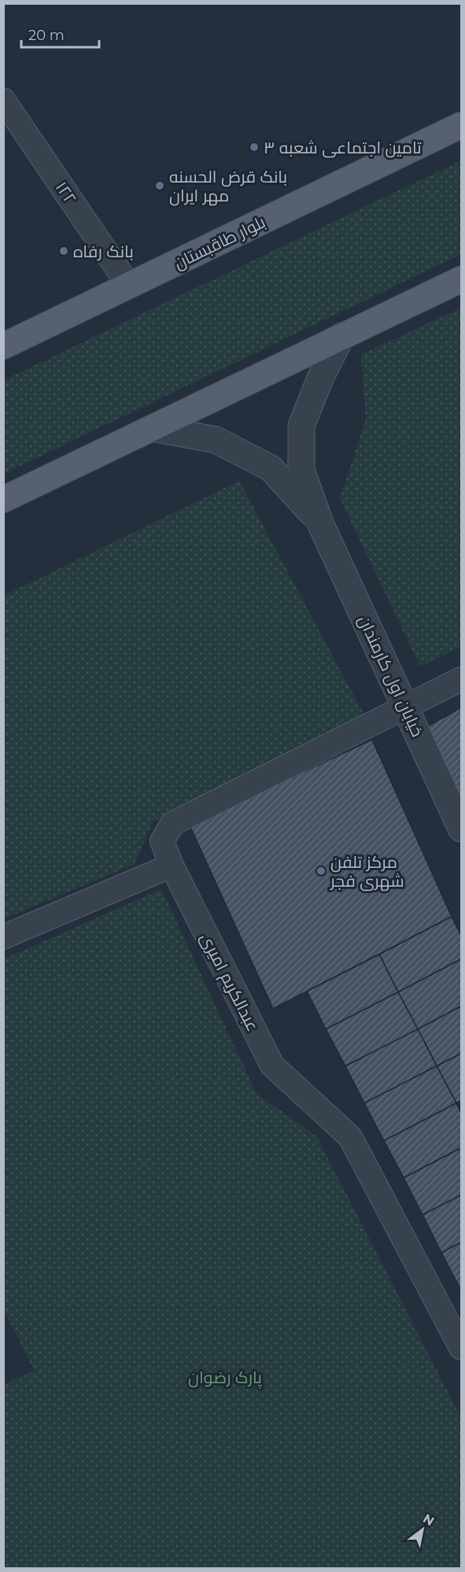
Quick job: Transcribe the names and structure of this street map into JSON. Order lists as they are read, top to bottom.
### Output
{
  "streets": {
    "main road": ["بلوار طاقبستان"],
    "street": ["۱۲۲", "خیابان اول کارمندان", "عبدالکریم امیری"]
  },
  "crossings": [
    ["۱۲۲", "بلوار طاقبستان"],
    ["خیابان اول کارمندان", "عبدالکریم امیری"]
  ],
  "parks": ["پارک رضوان"],
  "places": [
    "تامین اجتماعی شعبه ۳",
    "بانک قرض الحسنه مهر ایران",
    "بانک رفاه",
    "مرکز تلفن شهری فجر"
  ],
  "scale_bar": "20 m",
  "north": "top right"
}
